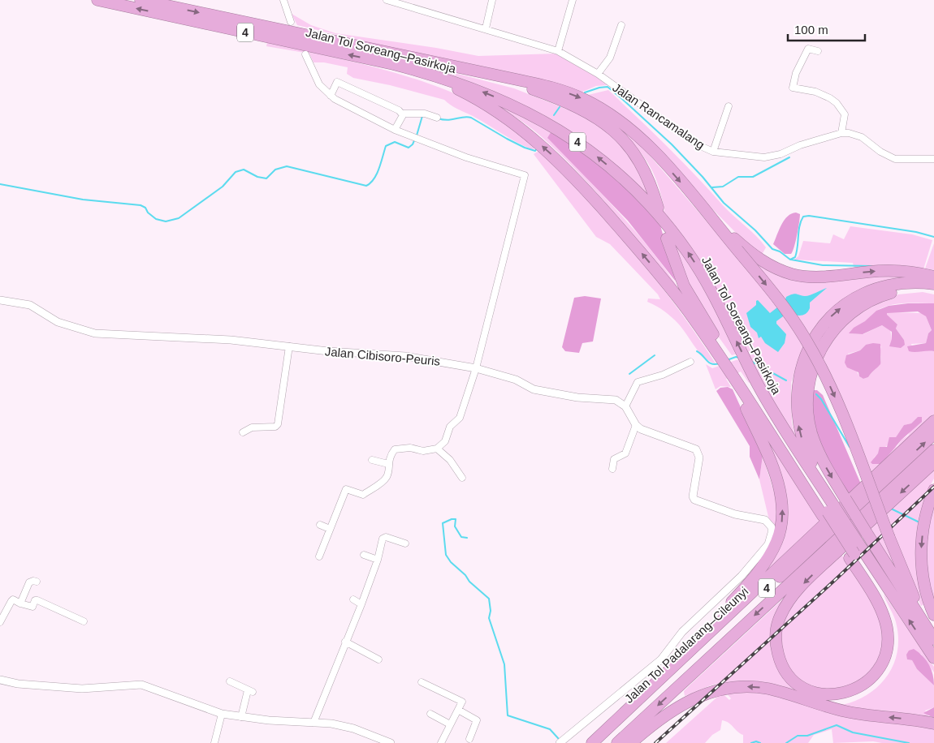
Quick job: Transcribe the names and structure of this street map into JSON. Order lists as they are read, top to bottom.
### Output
{
  "streets": {
    "highway": ["4", "Jalan Tol Soreang–Pasirkoja", "Jalan Tol Padalarang–Cileunyi"],
    "street": ["Jalan Rancamalang", "Jalan Cibisoro-Peuris"]
  },
  "scale_bar": "100 m"
}
